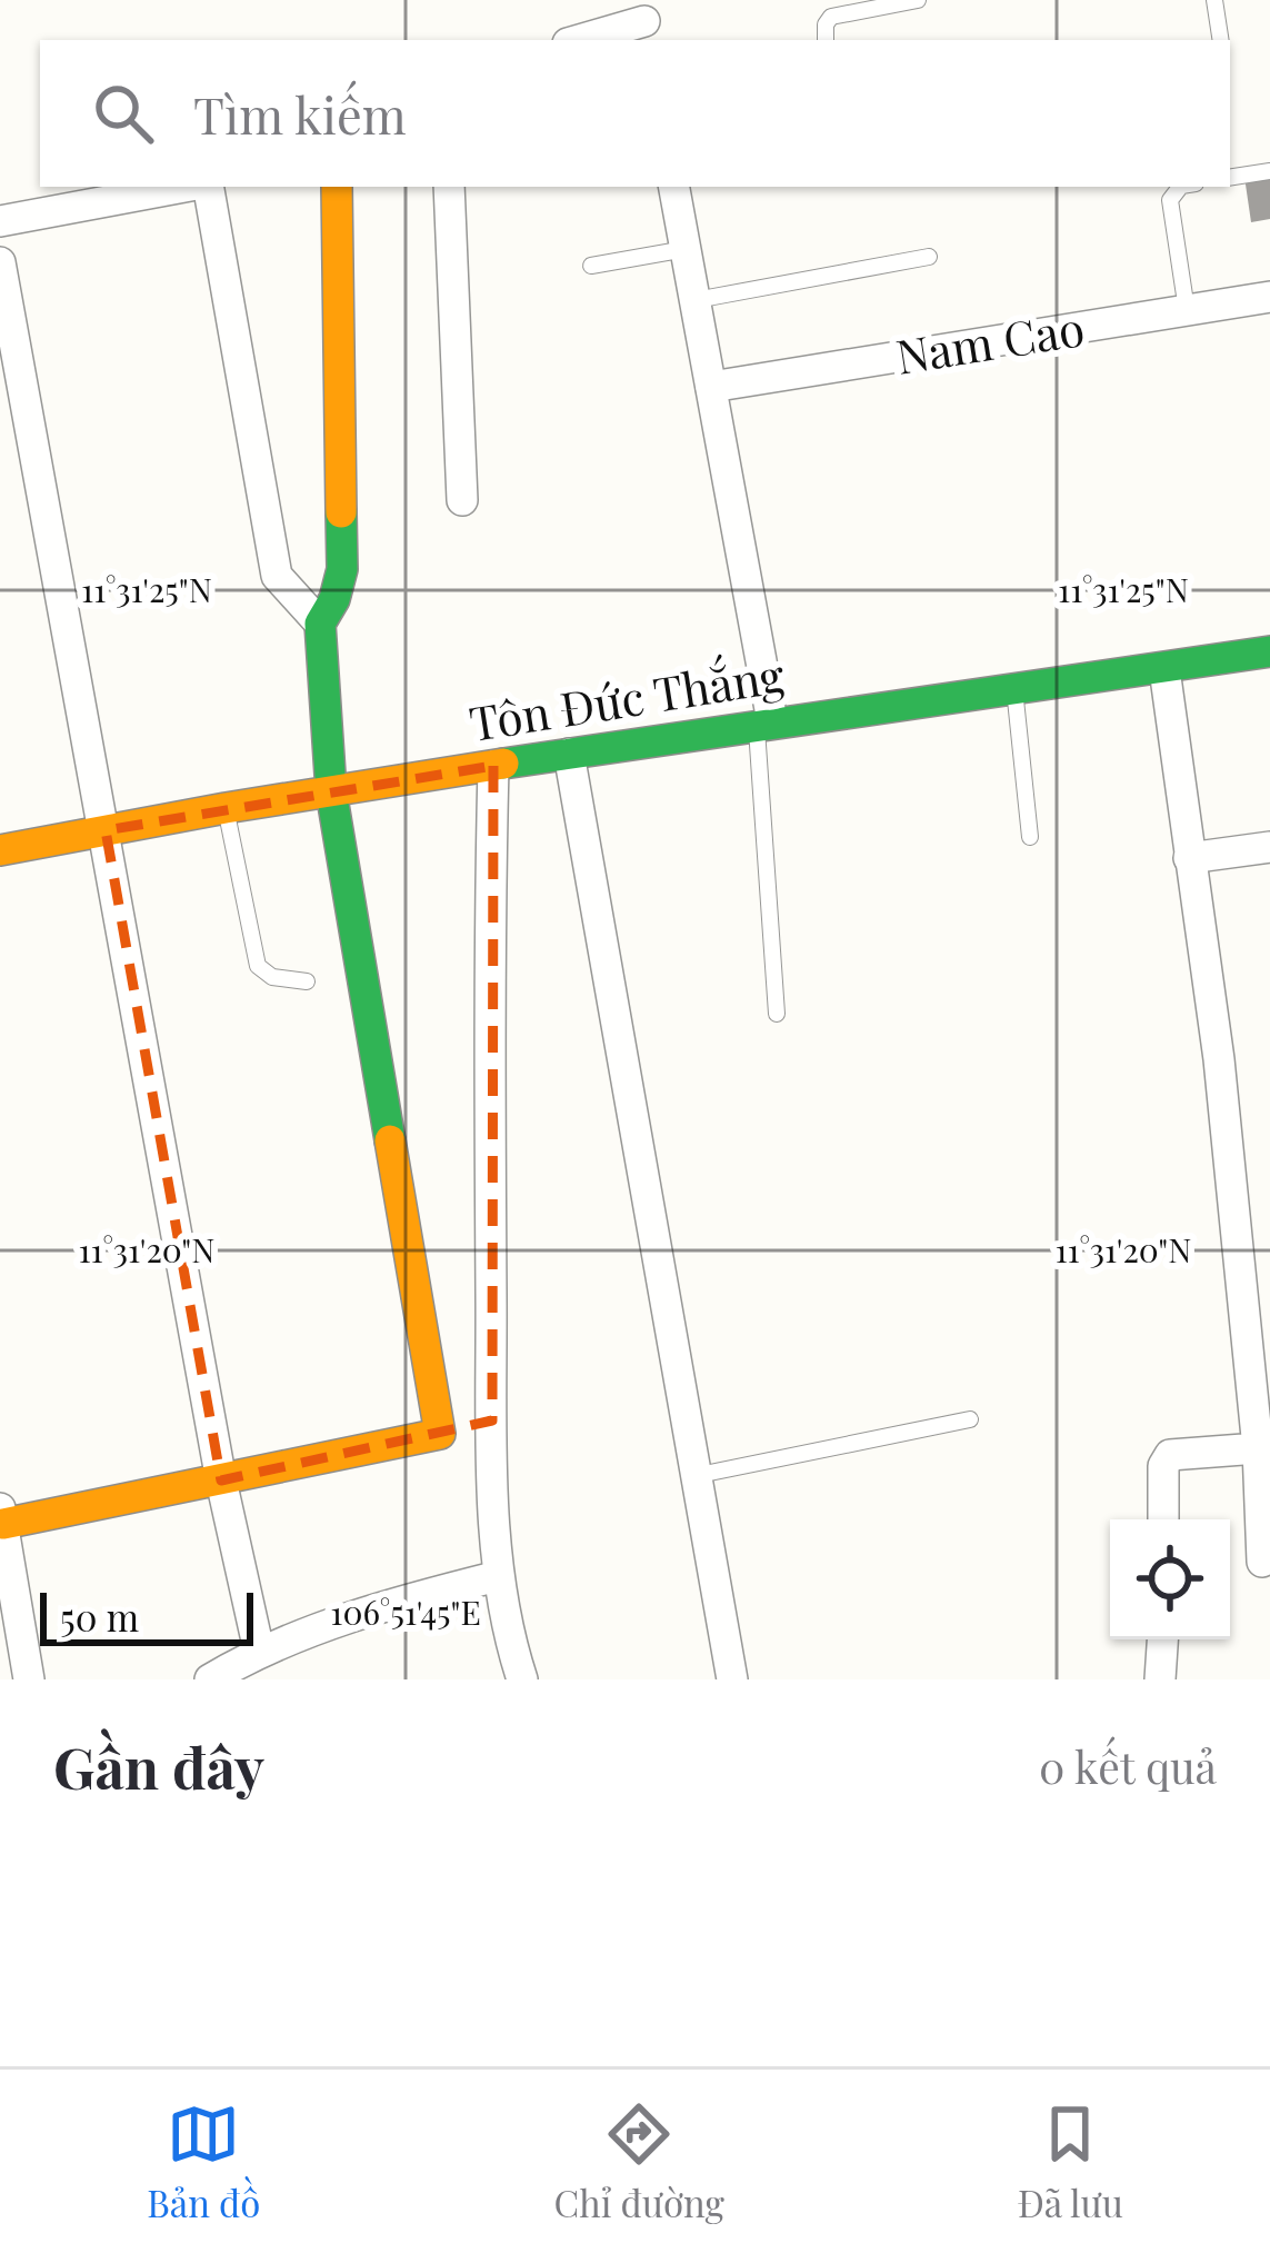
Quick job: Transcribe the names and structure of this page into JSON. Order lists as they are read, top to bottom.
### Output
{
  "streets": {
    "street": ["Nam Cao", "Tôn Đức Thắng"]
  },
  "scale_bar": "50 m",
  "page": {
    "search": "Tìm kiếm",
    "scale": "50 m",
    "heading": ["Gần đây", "0 kết quả"],
    "nav": ["Bản đồ", "Chỉ đường", "Đã lưu"]
  },
  "coordinates": ["11°31'25\"N", "11°31'20\"N", "106°51'45\"E"]
}
